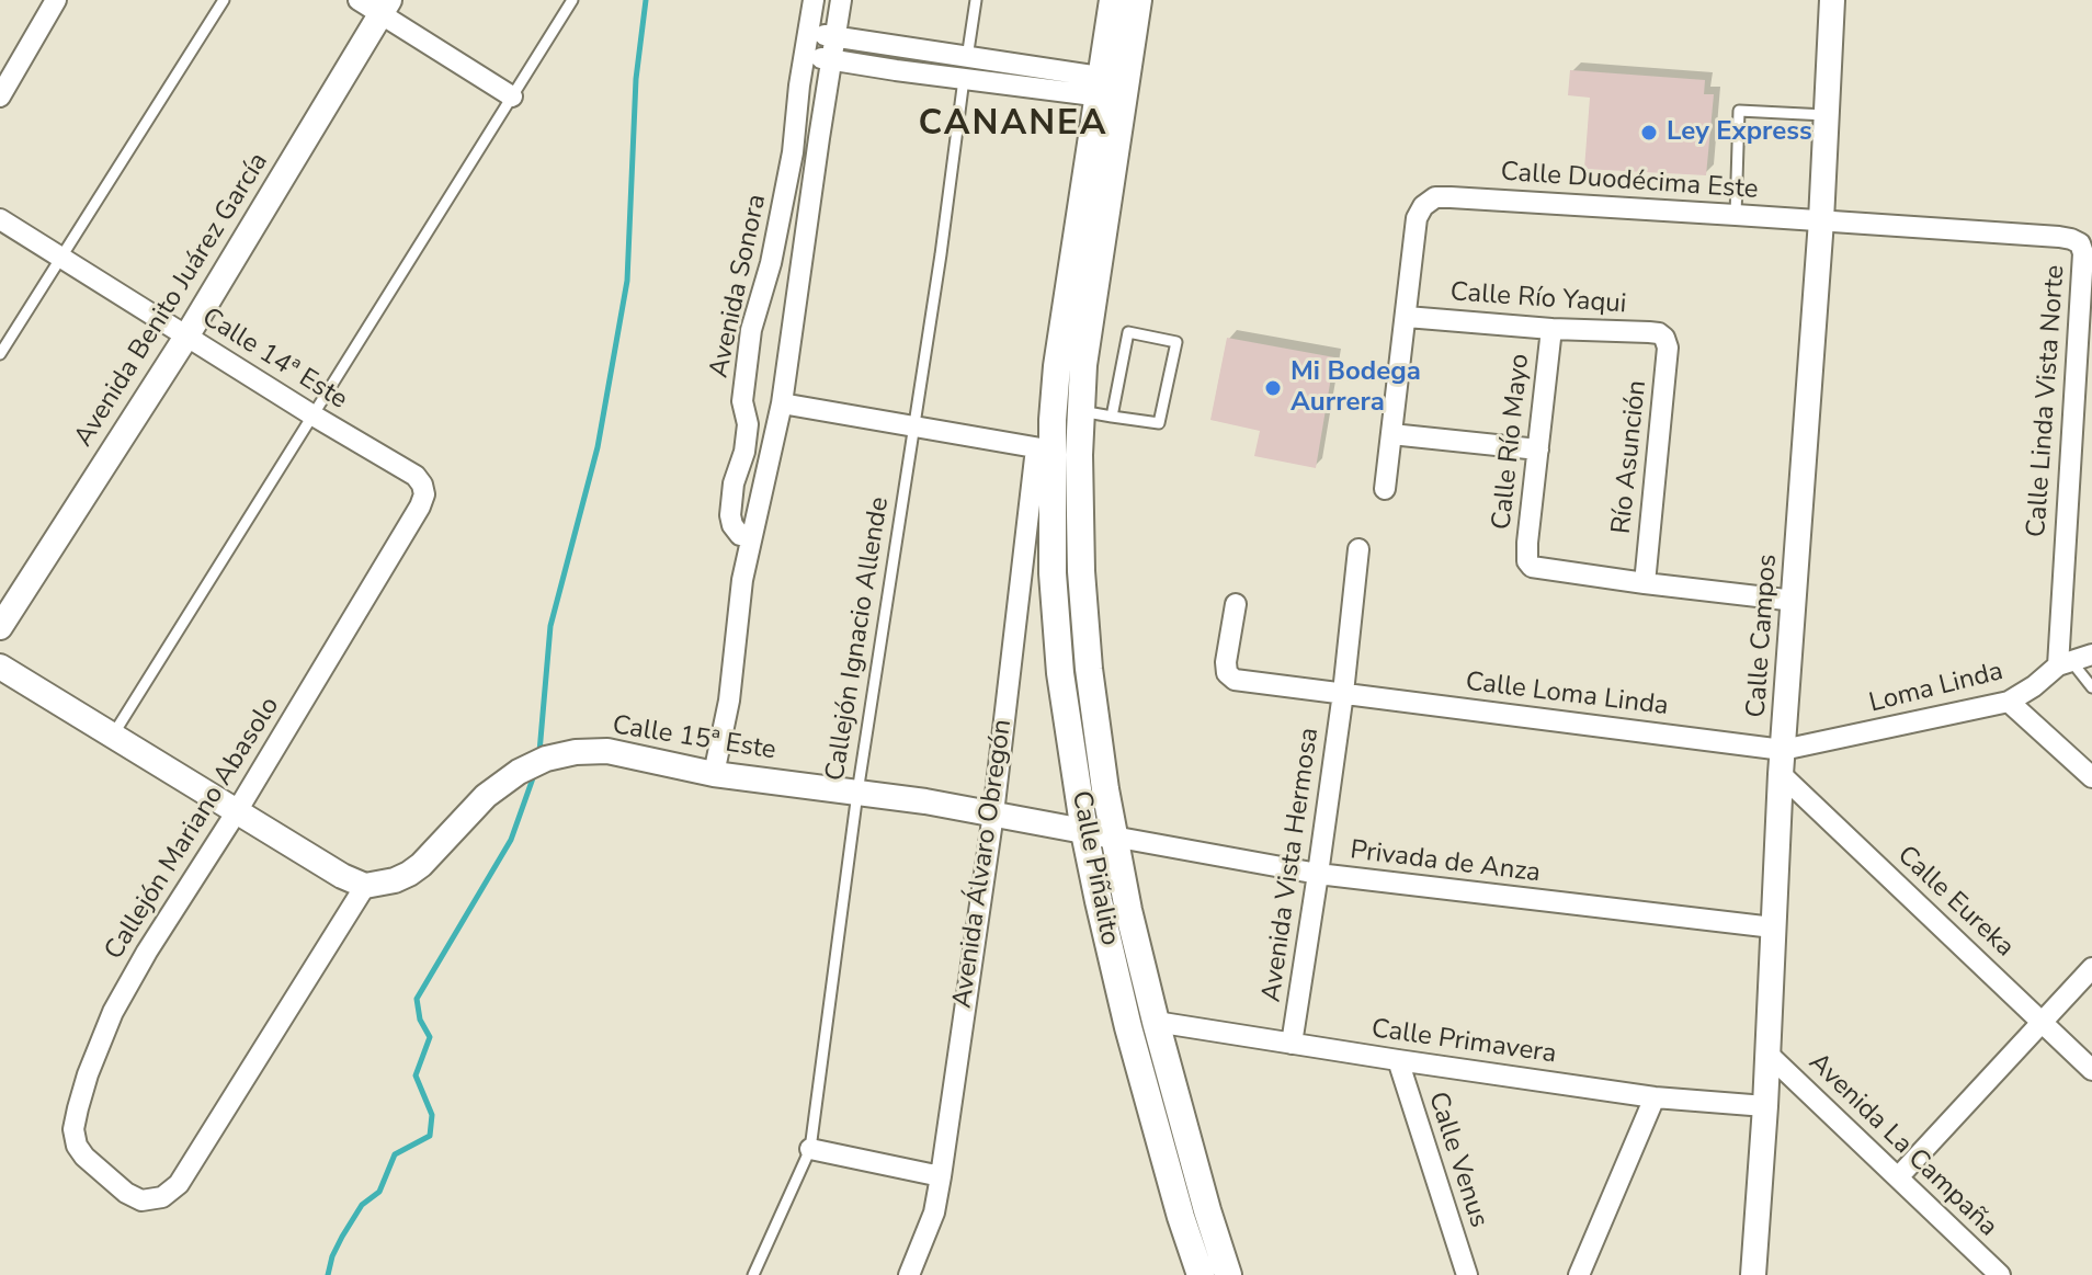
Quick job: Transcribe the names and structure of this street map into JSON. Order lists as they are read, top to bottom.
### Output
{
  "streets": {
    "main road": ["Avenida Álvaro Obregón", "Calle Piñalito"],
    "street": [
      "Calle Duodécima Este",
      "Avenida Sonora",
      "Calle Río Yaqui",
      "Avenida Benito Juárez García",
      "Calle 14ª Este",
      "Calle Linda Vista Norte",
      "Calle Río Mayo",
      "Río Asunción",
      "Calle Campos",
      "Loma Linda",
      "Calle Loma Linda",
      "Calle 15ª Este",
      "Callejón Mariano Abasolo",
      "Privada de Anza",
      "Avenida Vista Hermosa",
      "Calle Eureka",
      "Calle Primavera",
      "Avenida La Campaña",
      "Calle Venus"
    ],
    "lane": ["Callejón Ignacio Allende"]
  },
  "crossings": [
    ["Calle Duodécima Este", "Calle Río Yaqui"],
    ["Calle Duodécima Este", "Calle Linda Vista Norte"],
    ["Calle Duodécima Este", "Calle Campos"],
    ["Calle Río Yaqui", "Calle Río Mayo"],
    ["Calle Río Yaqui", "Río Asunción"],
    ["Avenida Benito Juárez García", "Calle 14ª Este"],
    ["Calle 14ª Este", "Callejón Mariano Abasolo"],
    ["Calle Linda Vista Norte", "Calle Campos"],
    ["Calle Linda Vista Norte", "Loma Linda"],
    ["Calle Río Mayo", "Río Asunción"],
    ["Calle Campos", "Loma Linda"],
    ["Calle Campos", "Calle Loma Linda"],
    ["Calle Campos", "Privada de Anza"],
    ["Calle Campos", "Calle Eureka"],
    ["Calle Campos", "Calle Primavera"],
    ["Calle Campos", "Avenida La Campaña"],
    ["Callejón Ignacio Allende", "Calle 15ª Este"],
    ["Loma Linda", "Calle Loma Linda"],
    ["Loma Linda", "Calle Eureka"],
    ["Calle Loma Linda", "Avenida Vista Hermosa"],
    ["Calle Loma Linda", "Calle Eureka"],
    ["Calle 15ª Este", "Callejón Mariano Abasolo"],
    ["Calle 15ª Este", "Privada de Anza"],
    ["Calle 15ª Este", "Avenida Álvaro Obregón"],
    ["Calle 15ª Este", "Calle Piñalito"],
    ["Privada de Anza", "Avenida Vista Hermosa"],
    ["Privada de Anza", "Calle Piñalito"],
    ["Avenida Álvaro Obregón", "Calle Piñalito"],
    ["Avenida Vista Hermosa", "Calle Primavera"],
    ["Calle Piñalito", "Calle Primavera"],
    ["Calle Primavera", "Calle Venus"]
  ],
  "districts": ["CANANEA"],
  "places": ["Ley Express", "Mi Bodega Aurrera"]
}
